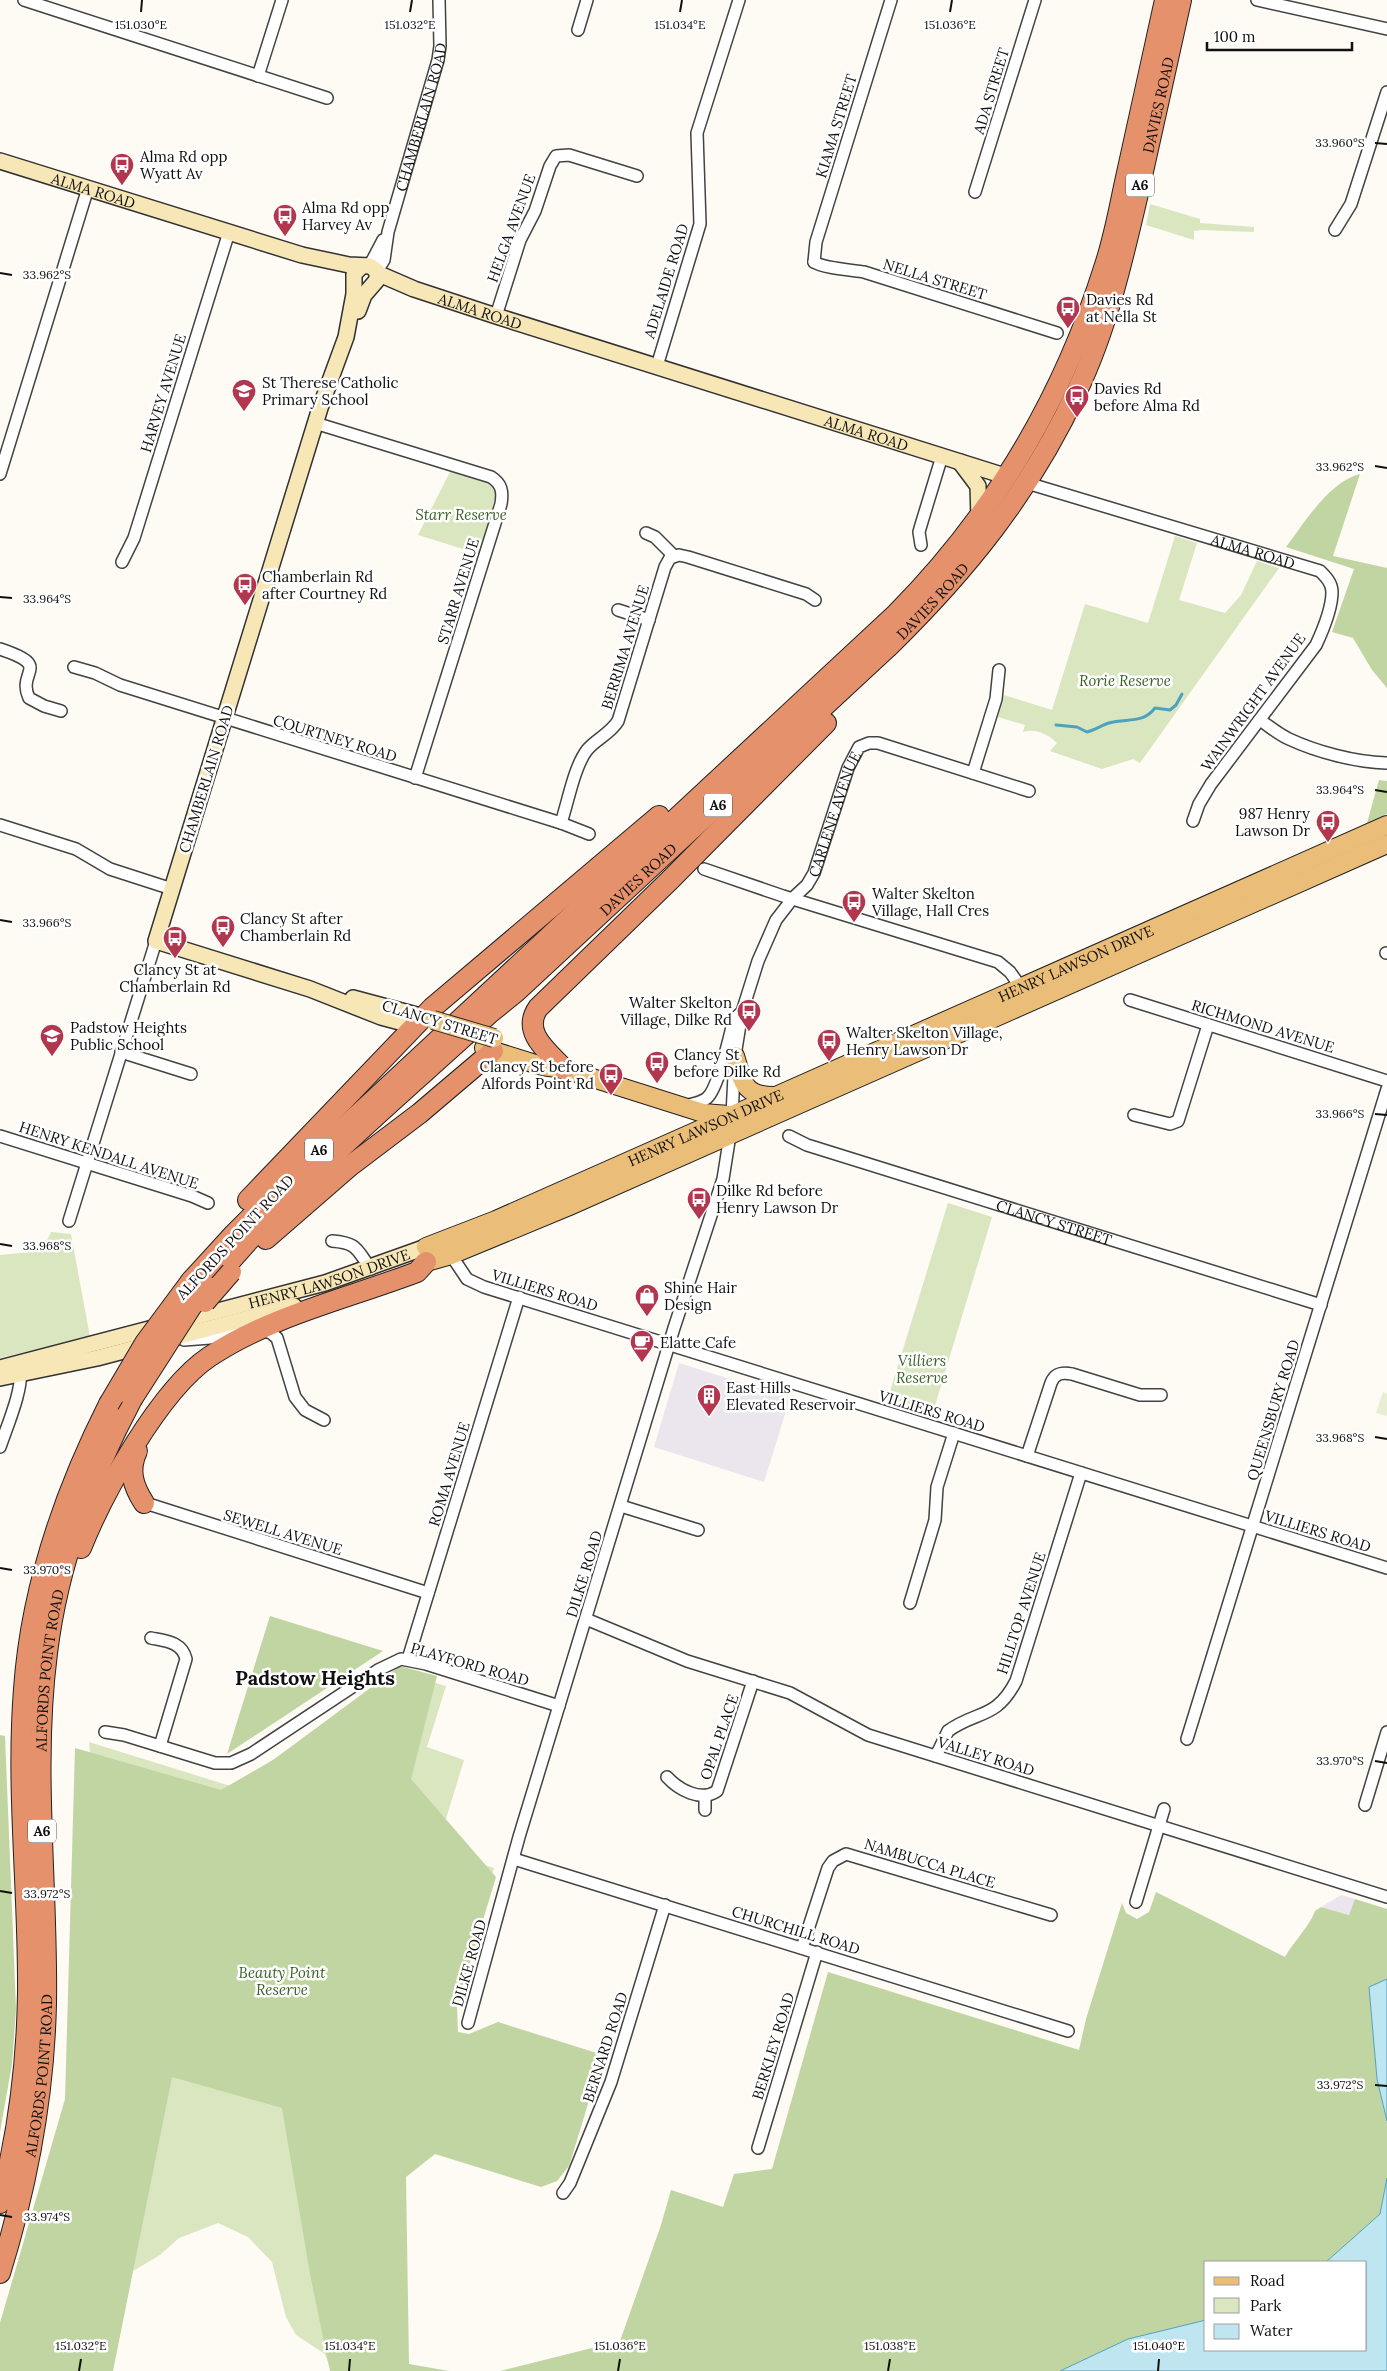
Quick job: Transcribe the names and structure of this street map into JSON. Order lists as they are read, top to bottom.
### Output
{
  "streets": {
    "highway": [
      "DAVIES ROAD",
      "A6",
      "ALMA ROAD",
      "ALFORDS POINT ROAD"
    ],
    "main road": [
      "CHAMBERLAIN ROAD",
      "CARLENE AVENUE",
      "HENRY LAWSON DRIVE",
      "CLANCY STREET"
    ],
    "street": [
      "ADA STREET",
      "KIAMA STREET",
      "HELGA AVENUE",
      "NELLA STREET",
      "ADELAIDE ROAD",
      "HARVEY AVENUE",
      "STARR AVENUE",
      "BERRIMA AVENUE",
      "WAINWRIGHT AVENUE",
      "COURTNEY ROAD",
      "RICHMOND AVENUE",
      "HENRY KENDALL AVENUE",
      "VILLIERS ROAD",
      "QUEENSBURY ROAD",
      "ROMA AVENUE",
      "SEWELL AVENUE",
      "DILKE ROAD",
      "HILLTOP AVENUE",
      "PLAYFORD ROAD",
      "OPAL PLACE",
      "VALLEY ROAD",
      "NAMBUCCA PLACE",
      "CHURCHILL ROAD",
      "BERKLEY ROAD",
      "BERNARD ROAD"
    ]
  },
  "crossings": [
    ["DAVIES ROAD", "A6"],
    ["DAVIES ROAD", "ALMA ROAD"],
    ["DAVIES ROAD", "CLANCY STREET"],
    ["DAVIES ROAD", "ALFORDS POINT ROAD"],
    ["CHAMBERLAIN ROAD", "ALMA ROAD"],
    ["CHAMBERLAIN ROAD", "STARR AVENUE"],
    ["CHAMBERLAIN ROAD", "COURTNEY ROAD"],
    ["CHAMBERLAIN ROAD", "CLANCY STREET"],
    ["CHAMBERLAIN ROAD", "HENRY KENDALL AVENUE"],
    ["KIAMA STREET", "NELLA STREET"],
    ["A6", "HENRY LAWSON DRIVE"],
    ["A6", "CLANCY STREET"],
    ["A6", "ALFORDS POINT ROAD"],
    ["ALMA ROAD", "HELGA AVENUE"],
    ["ALMA ROAD", "ADELAIDE ROAD"],
    ["ALMA ROAD", "HARVEY AVENUE"],
    ["ALMA ROAD", "WAINWRIGHT AVENUE"],
    ["STARR AVENUE", "COURTNEY ROAD"],
    ["BERRIMA AVENUE", "COURTNEY ROAD"],
    ["CARLENE AVENUE", "HENRY LAWSON DRIVE"],
    ["CARLENE AVENUE", "CLANCY STREET"],
    ["CARLENE AVENUE", "DILKE ROAD"],
    ["HENRY LAWSON DRIVE", "CLANCY STREET"],
    ["HENRY LAWSON DRIVE", "VILLIERS ROAD"],
    ["HENRY LAWSON DRIVE", "DILKE ROAD"],
    ["CLANCY STREET", "ALFORDS POINT ROAD"],
    ["CLANCY STREET", "QUEENSBURY ROAD"],
    ["VILLIERS ROAD", "QUEENSBURY ROAD"],
    ["VILLIERS ROAD", "ROMA AVENUE"],
    ["VILLIERS ROAD", "DILKE ROAD"],
    ["VILLIERS ROAD", "HILLTOP AVENUE"],
    ["ROMA AVENUE", "SEWELL AVENUE"],
    ["ROMA AVENUE", "PLAYFORD ROAD"],
    ["DILKE ROAD", "PLAYFORD ROAD"],
    ["DILKE ROAD", "VALLEY ROAD"],
    ["DILKE ROAD", "CHURCHILL ROAD"],
    ["HILLTOP AVENUE", "VALLEY ROAD"],
    ["OPAL PLACE", "VALLEY ROAD"],
    ["NAMBUCCA PLACE", "CHURCHILL ROAD"],
    ["CHURCHILL ROAD", "BERKLEY ROAD"],
    ["CHURCHILL ROAD", "BERNARD ROAD"]
  ],
  "districts": ["Padstow Heights"],
  "parks": [
    "Starr Reserve",
    "Rorie Reserve",
    "Villiers Reserve",
    "Beauty Point Reserve"
  ],
  "places": {
    "bus stop": [
      "Alma Rd opp Wyatt Av",
      "Alma Rd opp Harvey Av",
      "Davies Rd at Nella St",
      "Davies Rd before Alma Rd",
      "Chamberlain Rd after Courtney Rd",
      "987 Henry Lawson Dr",
      "Walter Skelton Village, Hall Cres",
      "Clancy St after Chamberlain Rd",
      "Clancy St at Chamberlain Rd",
      "Walter Skelton Village, Dilke Rd",
      "Walter Skelton Village, Henry Lawson Dr",
      "Clancy St before Dilke Rd",
      "Clancy St before Alfords Point Rd",
      "Dilke Rd before Henry Lawson Dr"
    ],
    "school or university": ["St Therese Catholic Primary School", "Padstow Heights Public School"],
    "shop": ["Shine Hair Design"],
    "cafe": ["Elatte Cafe"],
    "building": ["East Hills Elevated Reservoir"]
  },
  "legend": ["Road", "Park", "Water"],
  "scale_bar": "100 m",
  "coordinates": [
    "151.030°E",
    "151.032°E",
    "151.034°E",
    "151.036°E",
    "33.960°S",
    "33.962°S",
    "33.964°S",
    "33.966°S",
    "33.968°S",
    "33.970°S",
    "33.972°S",
    "33.974°S",
    "151.038°E",
    "151.040°E"
  ]
}
